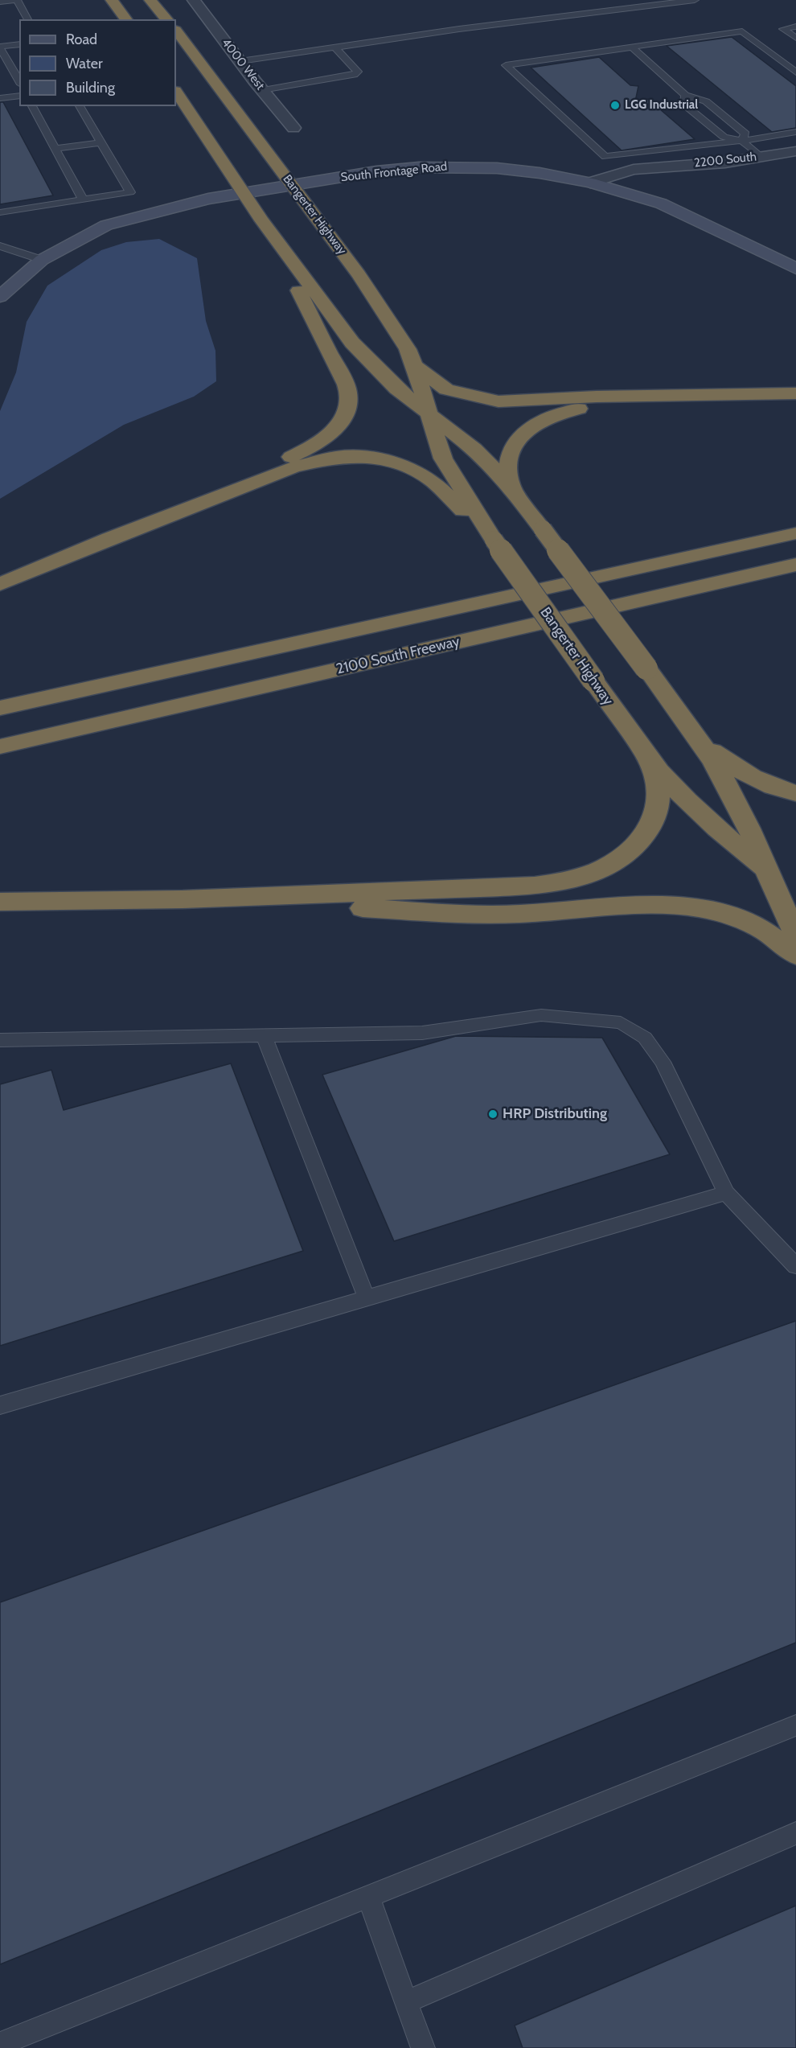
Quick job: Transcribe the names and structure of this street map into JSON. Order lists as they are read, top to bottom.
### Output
{
  "streets": {
    "highway": ["Bangerter Highway", "2100 South Freeway"],
    "street": ["4000 West", "2200 South", "South Frontage Road"]
  },
  "crossings": [
    ["2200 South", "South Frontage Road"],
    ["South Frontage Road", "Bangerter Highway"]
  ],
  "places": ["LGG Industrial", "HRP Distributing"],
  "legend": ["Road", "Water", "Building"]
}
